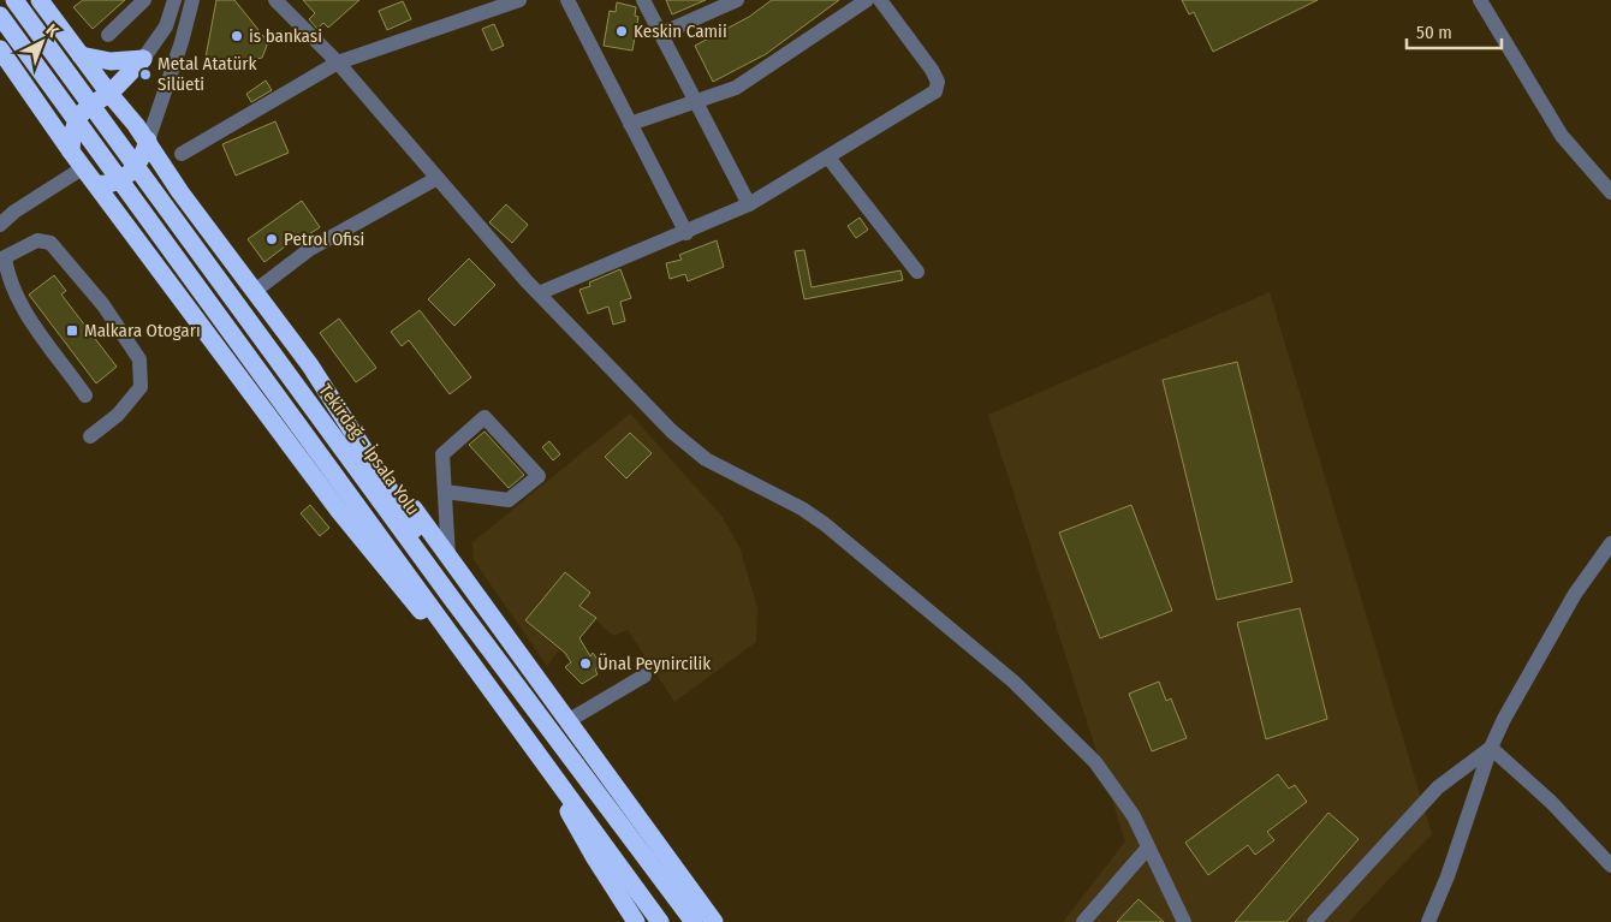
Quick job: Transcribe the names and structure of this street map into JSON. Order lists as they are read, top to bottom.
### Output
{
  "streets": {
    "highway": ["Tekirdağ - İpsala Yolu"]
  },
  "places": {
    "other": [
      "Keskin Camii",
      "is bankasi",
      "Metal Atatürk Silüeti",
      "Petrol Ofisi",
      "Ünal Peynircilik"
    ],
    "transit": ["Malkara Otogarı"]
  },
  "scale_bar": "50 m",
  "north": "top right"
}
